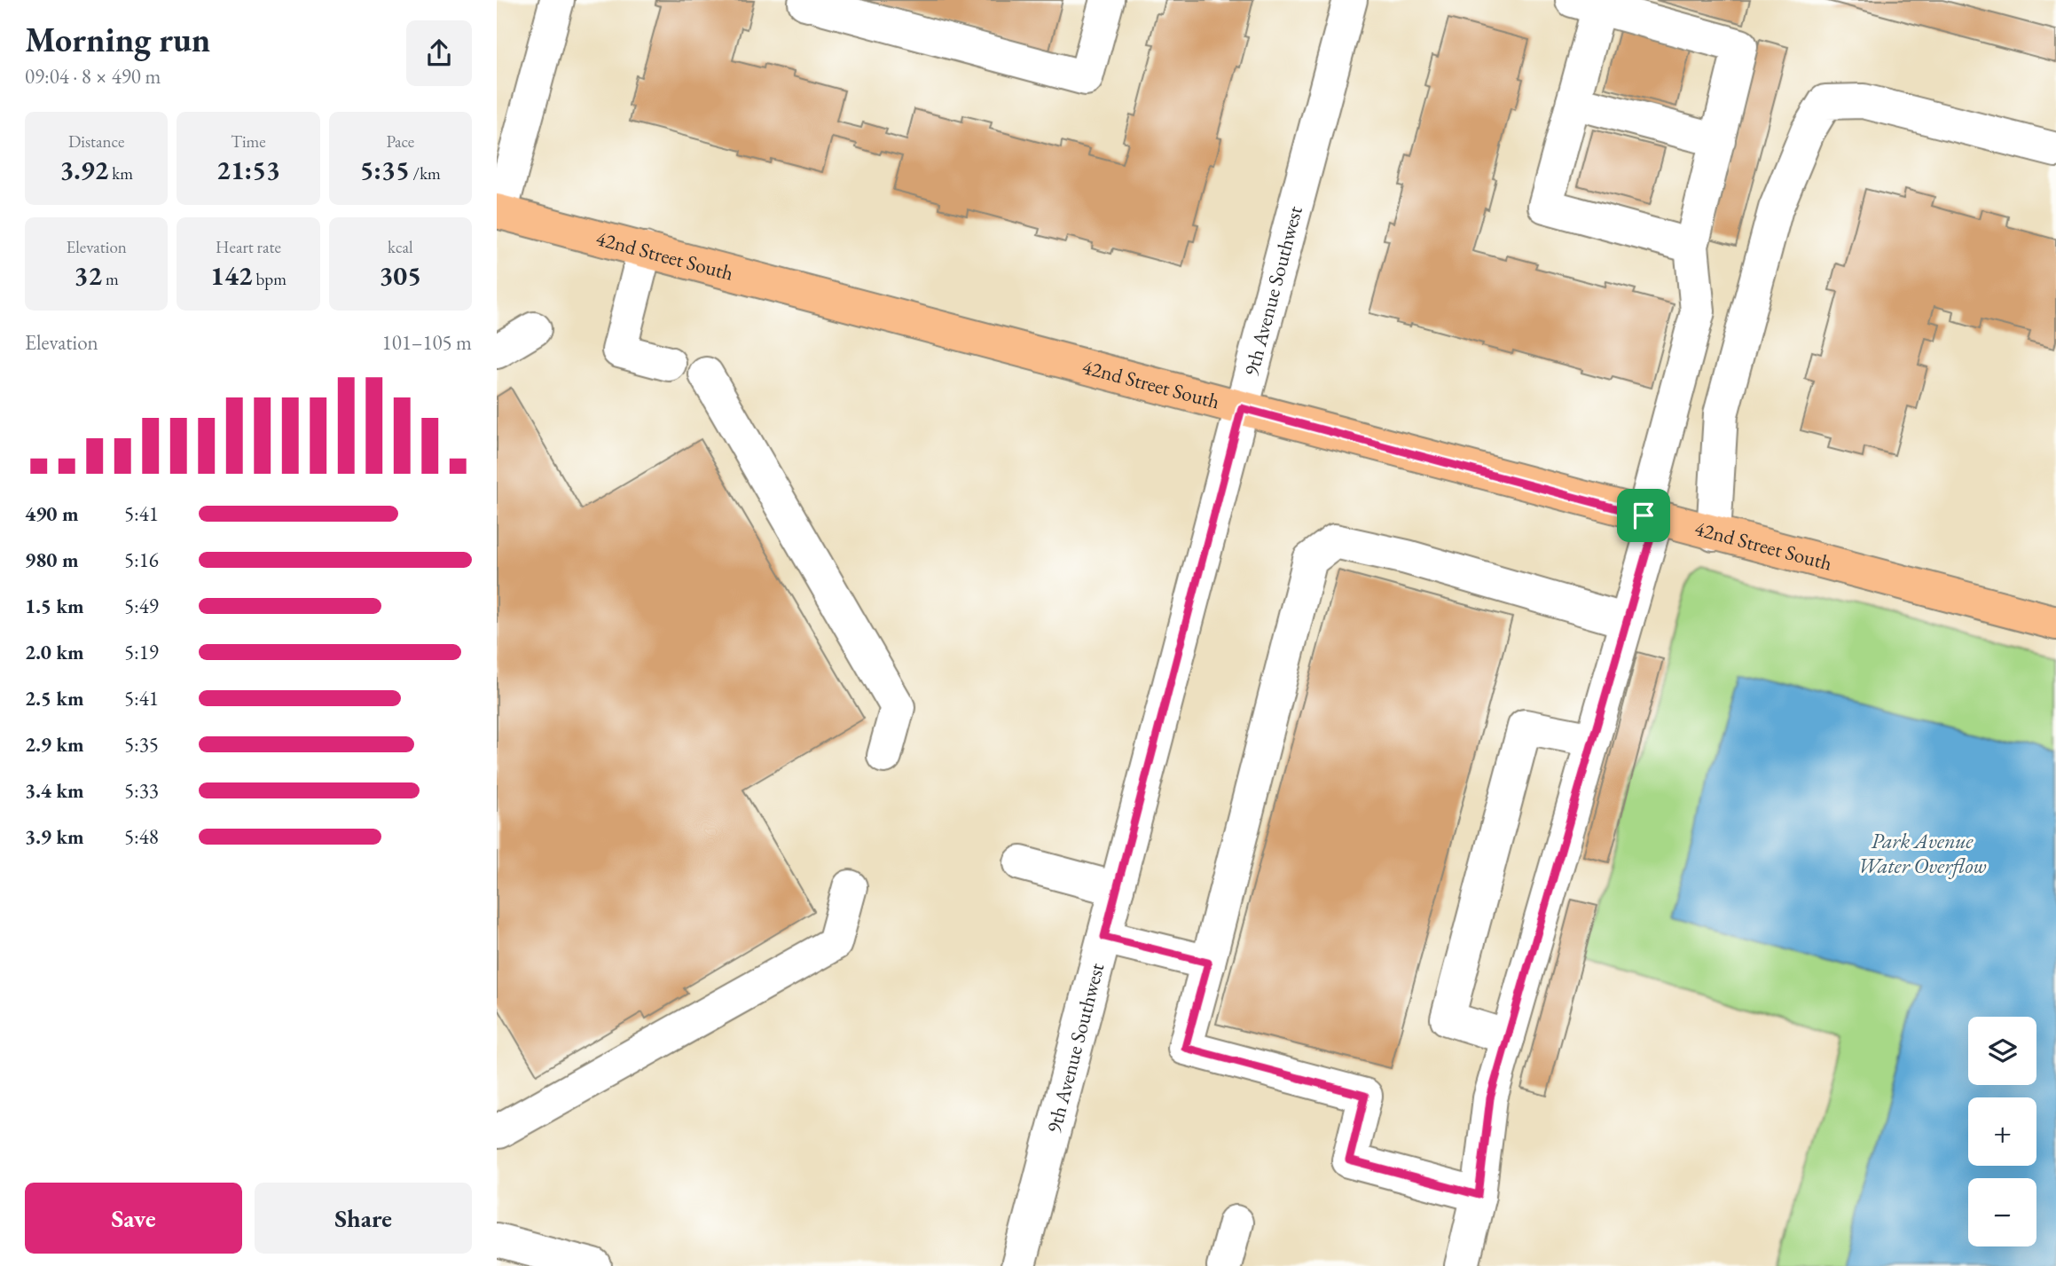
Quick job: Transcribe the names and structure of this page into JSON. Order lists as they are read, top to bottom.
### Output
{
  "streets": {
    "main road": ["42nd Street South"],
    "street": ["9th Avenue Southwest"]
  },
  "crossings": [
    ["42nd Street South", "9th Avenue Southwest"]
  ],
  "water": ["Park Avenue Water Overflow"],
  "page": {
    "heading": ["Morning run", "09:04 · 8 × 490 m"],
    "stats": [
      ["Distance", "3.92 km"],
      ["Time", "21:53"],
      ["Pace", "5:35 /km"],
      ["Elevation", "32 m"],
      ["Heart rate", "142 bpm"],
      ["kcal", "305"]
    ],
    "chart": ["Elevation", "101–105 m"],
    "list": [
      {
        "name": "490 m",
        "note": "5:41"
      },
      {
        "name": "980 m",
        "note": "5:16"
      },
      {
        "name": "1.5 km",
        "note": "5:49"
      },
      {
        "name": "2.0 km",
        "note": "5:19"
      },
      {
        "name": "2.5 km",
        "note": "5:41"
      },
      {
        "name": "2.9 km",
        "note": "5:35"
      },
      {
        "name": "3.4 km",
        "note": "5:33"
      },
      {
        "name": "3.9 km",
        "note": "5:48"
      }
    ],
    "map_buttons": ["+", "−"],
    "buttons": ["Save", "Share"]
  }
}
